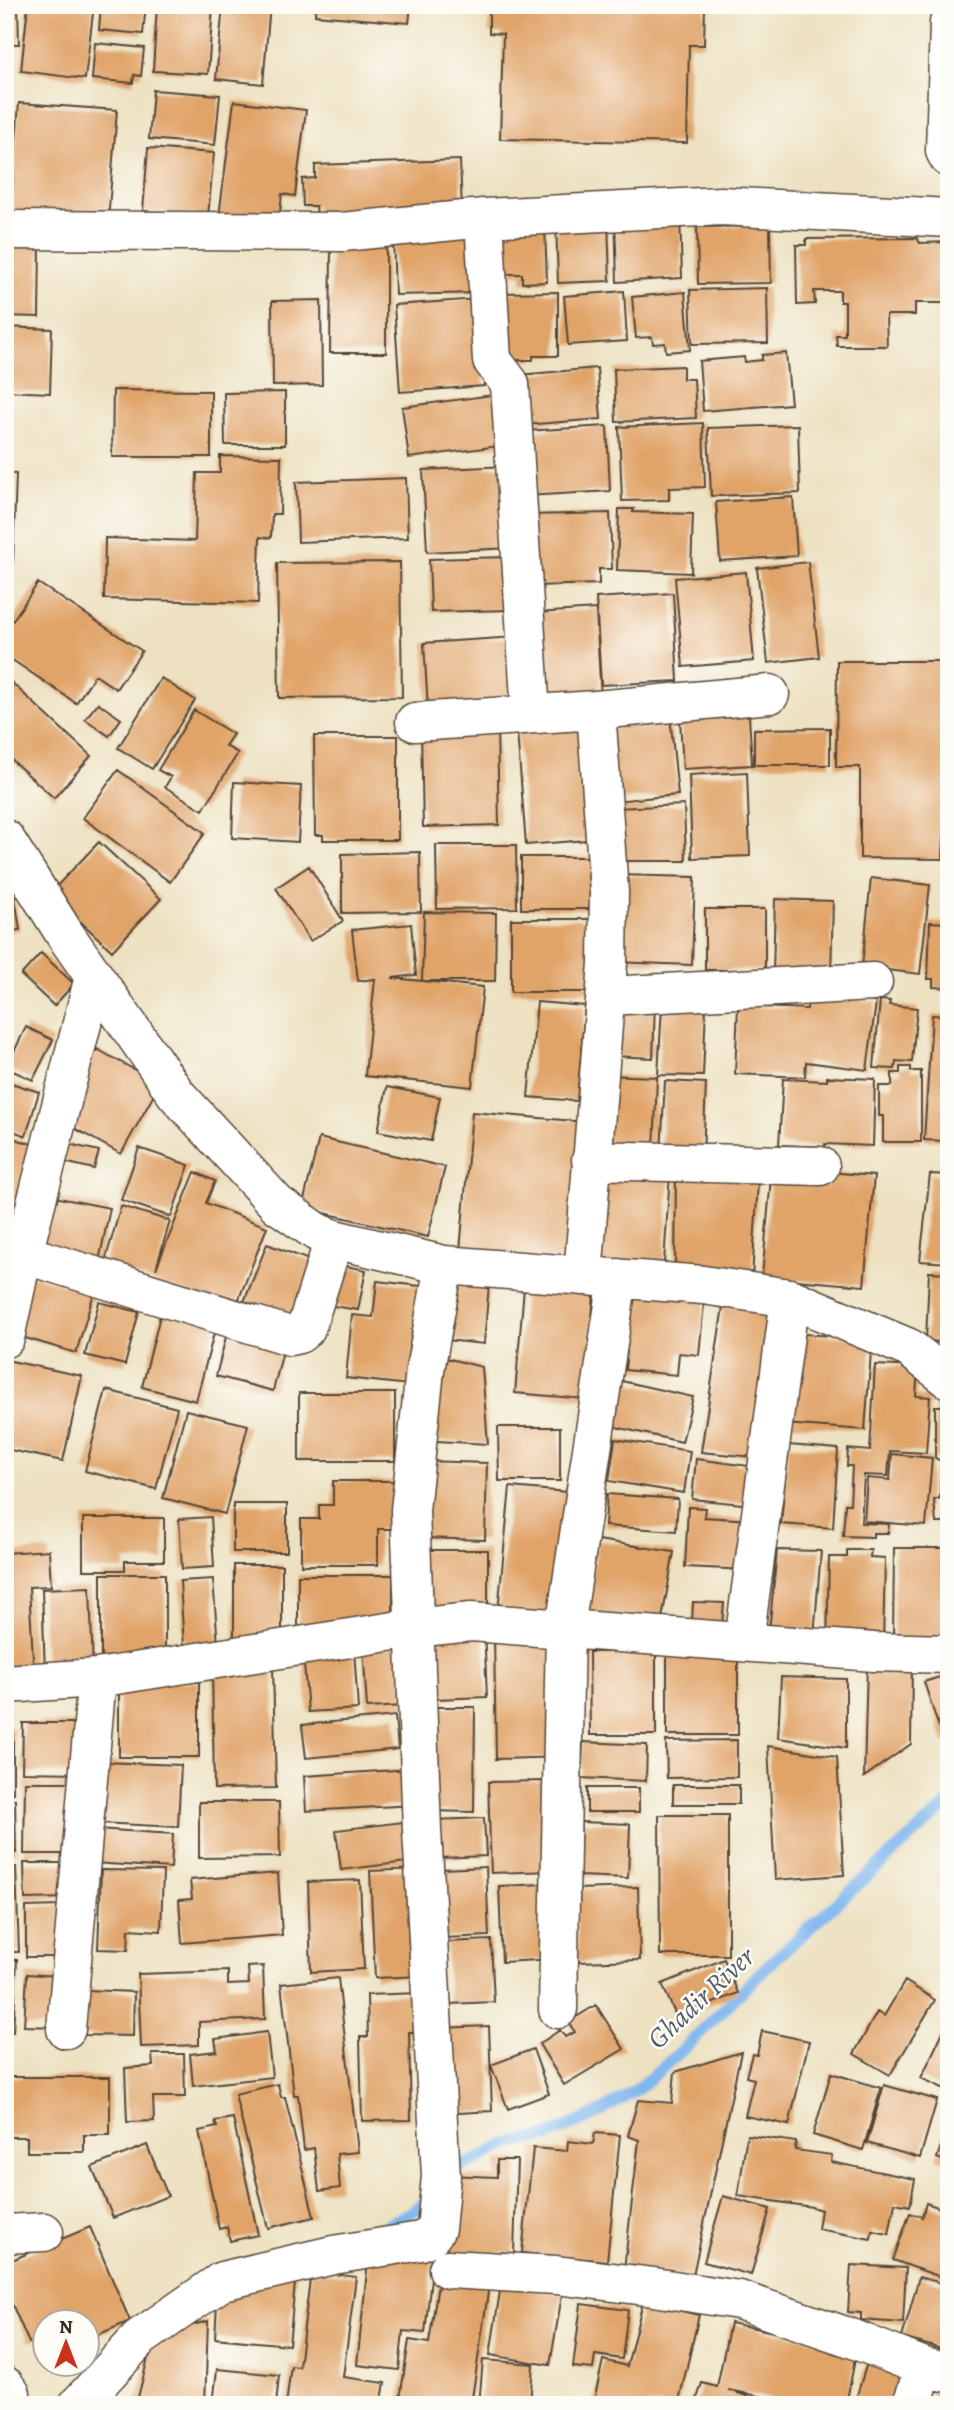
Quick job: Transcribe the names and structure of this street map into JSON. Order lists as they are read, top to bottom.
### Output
{
  "water": ["Ghadir River"],
  "north": "top"
}
